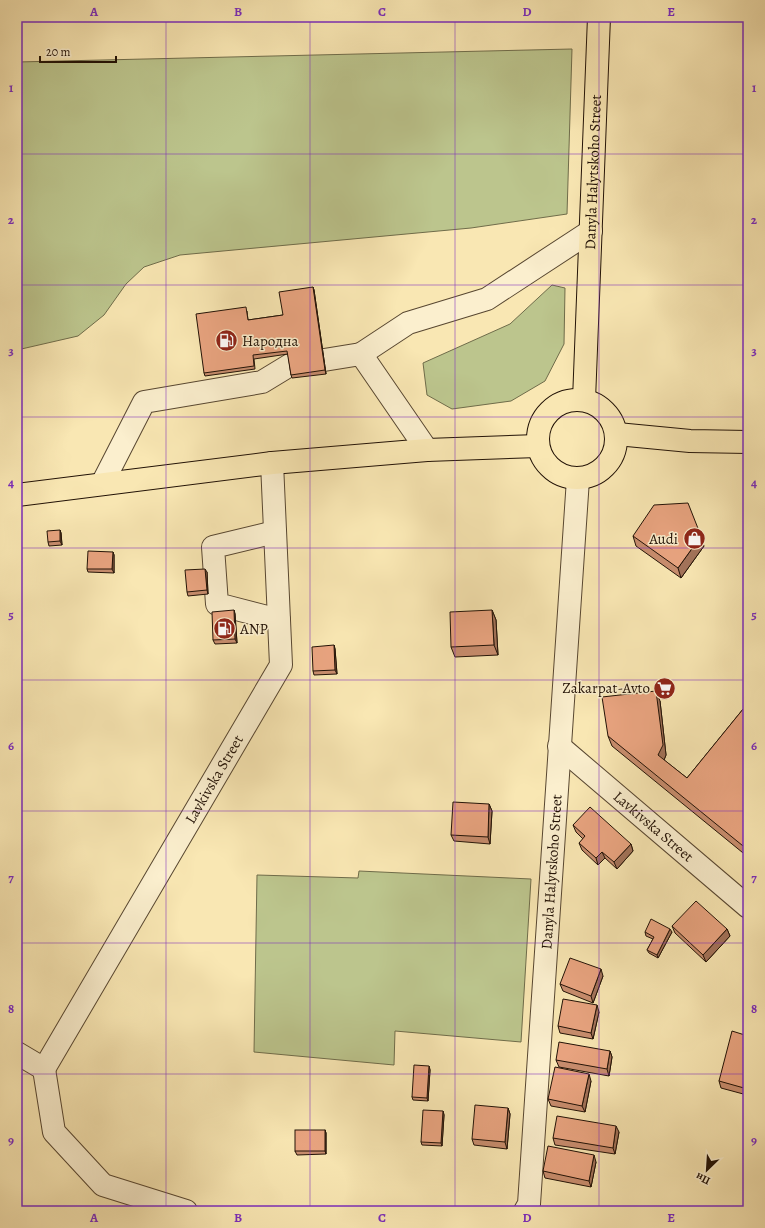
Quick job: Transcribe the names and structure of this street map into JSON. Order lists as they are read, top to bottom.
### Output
{
  "streets": {
    "main road": ["Danyla Halytskoho Street"],
    "street": ["Lavkivska Street"]
  },
  "crossings": [
    ["Danyla Halytskoho Street", "Lavkivska Street"]
  ],
  "places": {
    "fuel station": ["Народна", "ANP"],
    "shop": ["Audi"],
    "supermarket": ["Zakarpat-Avto"]
  },
  "scale_bar": "20 m",
  "north": "bottom left",
  "grid": {
    "columns": [
      "A",
      "B",
      "C",
      "D",
      "E"
    ],
    "rows": [
      "1",
      "2",
      "3",
      "4",
      "5",
      "6",
      "7",
      "8",
      "9"
    ]
  }
}
